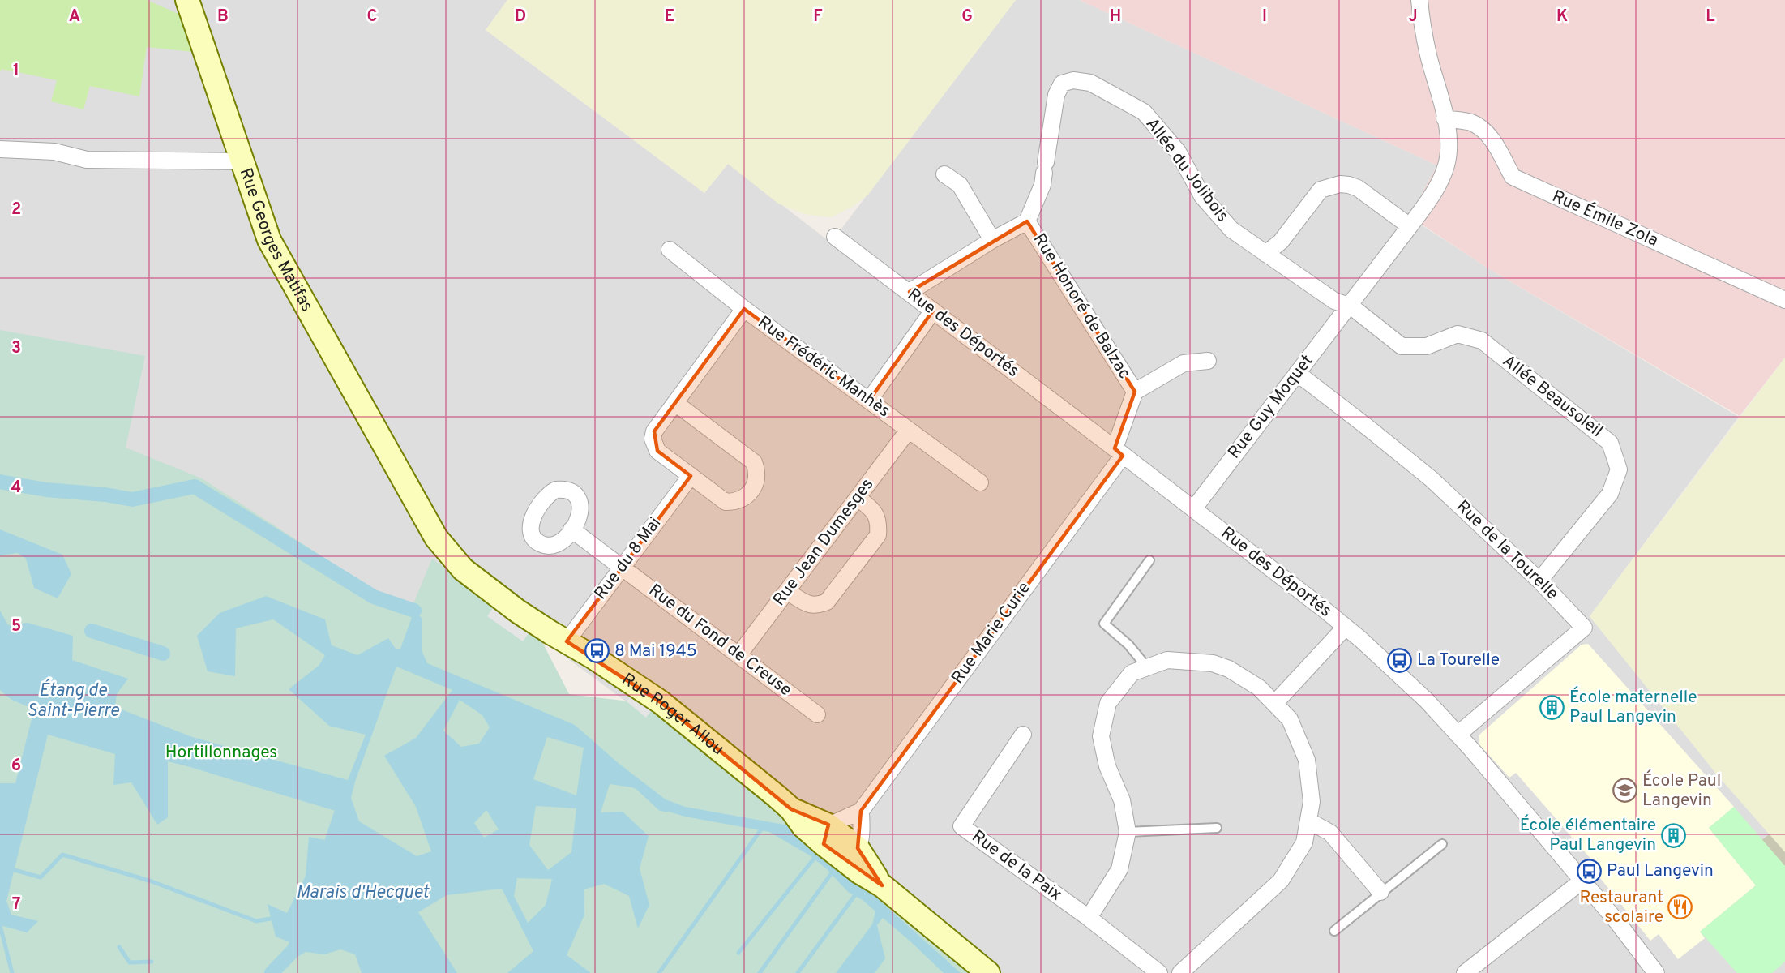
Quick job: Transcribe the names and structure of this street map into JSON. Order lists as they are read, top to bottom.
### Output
{
  "streets": {
    "street": [
      "Allée du Jolibois",
      "Rue Émile Zola",
      "Rue Georges Matifas",
      "Rue Honoré de Balzac",
      "Rue des Déportés",
      "Rue Frédéric Manhès",
      "Allée Beausoleil",
      "Rue Guy Moquet",
      "Rue Jean Dumesges",
      "Rue de la Tourelle",
      "Rue du 8 Mai",
      "Rue Marie Curie",
      "Rue du Fond de Creuse",
      "Rue Roger Allou",
      "Rue de la Paix"
    ]
  },
  "crossings": [
    ["Allée du Jolibois", "Rue Honoré de Balzac"],
    ["Allée du Jolibois", "Allée Beausoleil"],
    ["Allée du Jolibois", "Rue Guy Moquet"],
    ["Rue Émile Zola", "Rue Guy Moquet"],
    ["Rue Georges Matifas", "Rue Roger Allou"],
    ["Rue Honoré de Balzac", "Rue des Déportés"],
    ["Rue Honoré de Balzac", "Rue Marie Curie"],
    ["Rue des Déportés", "Rue Guy Moquet"],
    ["Rue des Déportés", "Rue de la Tourelle"],
    ["Rue des Déportés", "Rue Marie Curie"],
    ["Rue Frédéric Manhès", "Rue Jean Dumesges"],
    ["Allée Beausoleil", "Rue Guy Moquet"],
    ["Allée Beausoleil", "Rue de la Tourelle"],
    ["Rue Guy Moquet", "Rue de la Tourelle"],
    ["Rue Jean Dumesges", "Rue du Fond de Creuse"],
    ["Rue du 8 Mai", "Rue du Fond de Creuse"],
    ["Rue du 8 Mai", "Rue Roger Allou"]
  ],
  "water": ["Étang de Saint-Pierre", "Marais d'Hecquet"],
  "parks": ["Hortillonnages"],
  "places": {
    "bus stop": ["8 Mai 1945", "La Tourelle", "Paul Langevin"],
    "building": ["École maternelle Paul Langevin", "École élémentaire Paul Langevin"],
    "school or university": ["École Paul Langevin"],
    "restaurant": ["Restaurant scolaire"]
  },
  "grid": {
    "columns": [
      "A",
      "B",
      "C",
      "D",
      "E",
      "F",
      "G",
      "H",
      "I",
      "J",
      "K",
      "L"
    ],
    "rows": [
      "1",
      "2",
      "3",
      "4",
      "5",
      "6",
      "7"
    ]
  }
}
